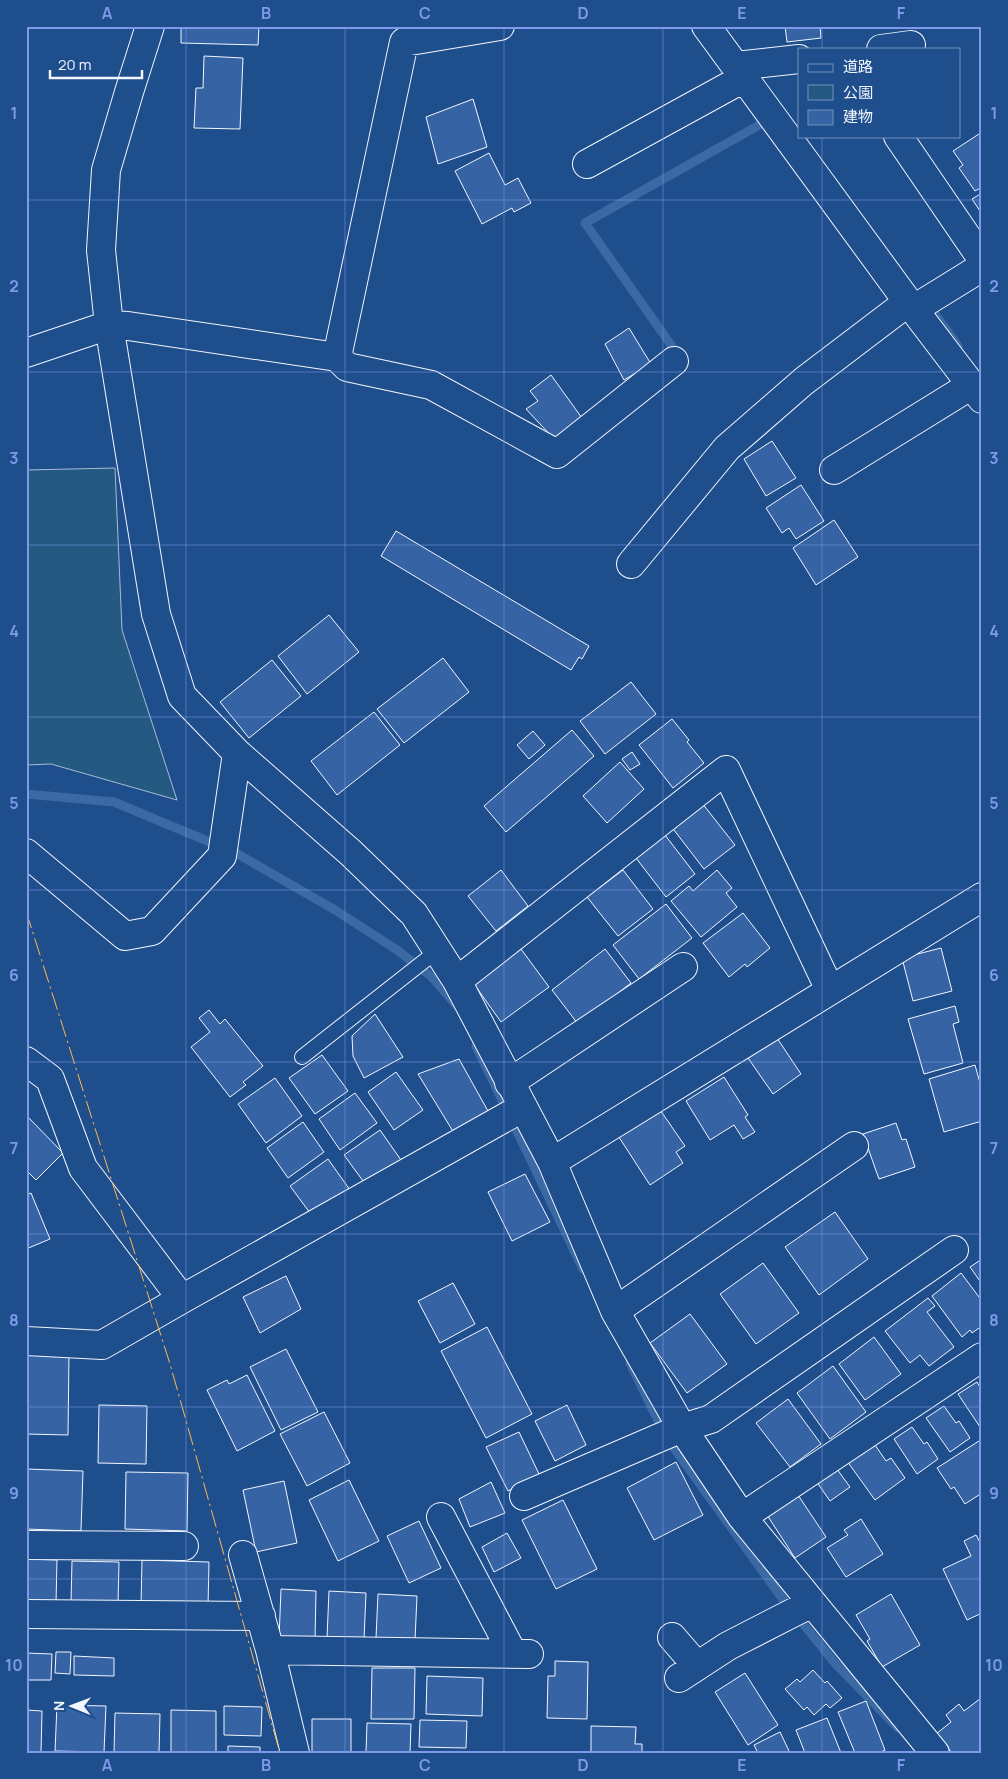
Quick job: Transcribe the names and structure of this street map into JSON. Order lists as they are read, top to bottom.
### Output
{
  "legend": ["道路", "公園", "建物"],
  "scale_bar": "20 m",
  "north": "left",
  "grid": {
    "columns": [
      "A",
      "B",
      "C",
      "D",
      "E",
      "F"
    ],
    "rows": [
      "1",
      "2",
      "3",
      "4",
      "5",
      "6",
      "7",
      "8",
      "9",
      "10"
    ]
  }
}
